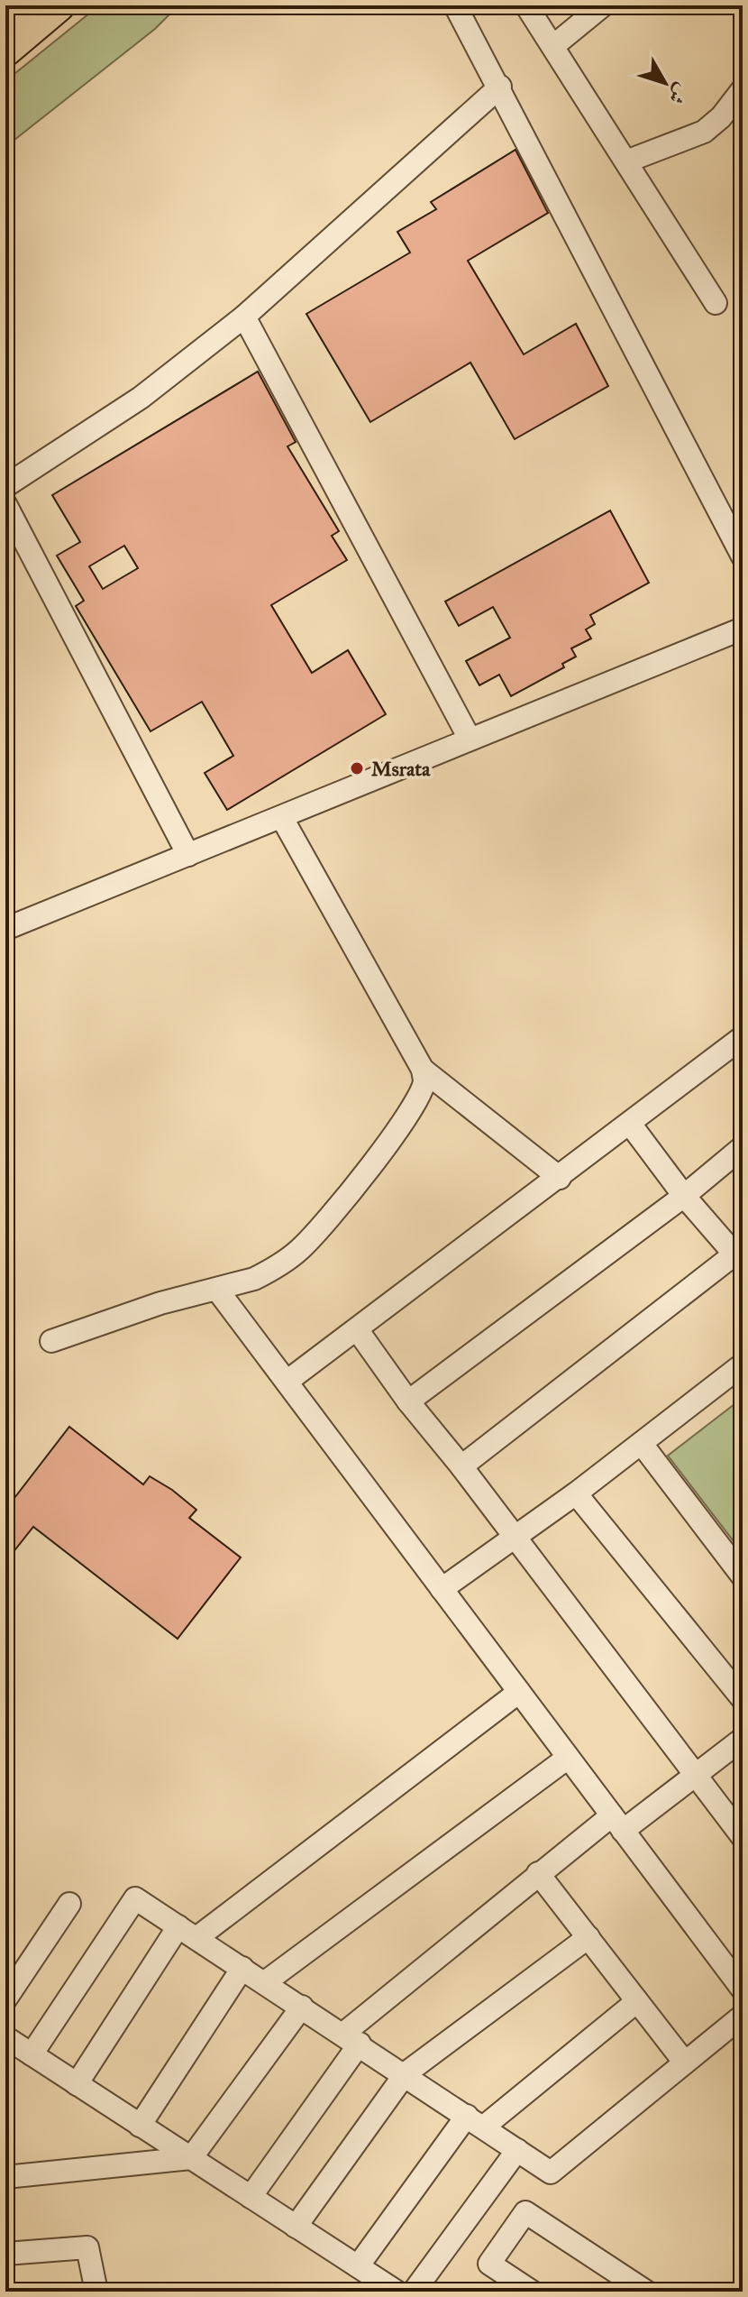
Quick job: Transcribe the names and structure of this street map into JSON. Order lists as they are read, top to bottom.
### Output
{
  "places": ["Msrata"],
  "north": "bottom right"
}
